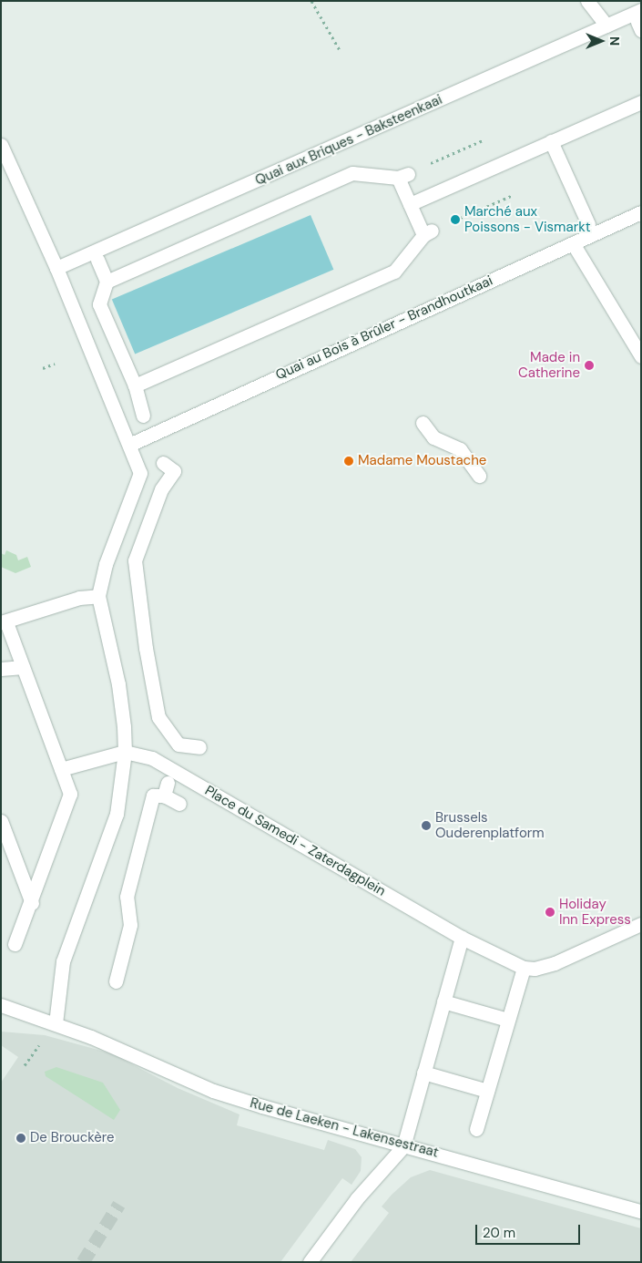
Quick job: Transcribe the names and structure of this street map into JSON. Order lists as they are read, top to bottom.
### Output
{
  "streets": {
    "street": [
      "Quai aux Briques - Baksteenkaai",
      "Quai au Bois à Brûler - Brandhoutkaai",
      "Place du Samedi - Zaterdagplein",
      "Rue de Laeken - Lakensestraat"
    ]
  },
  "places": [
    "Marché aux Poissons - Vismarkt",
    "Made in Catherine",
    "Madame Moustache",
    "Brussels Ouderenplatform",
    "Holiday Inn Express",
    "De Brouckère"
  ],
  "scale_bar": "20 m",
  "north": "right"
}
